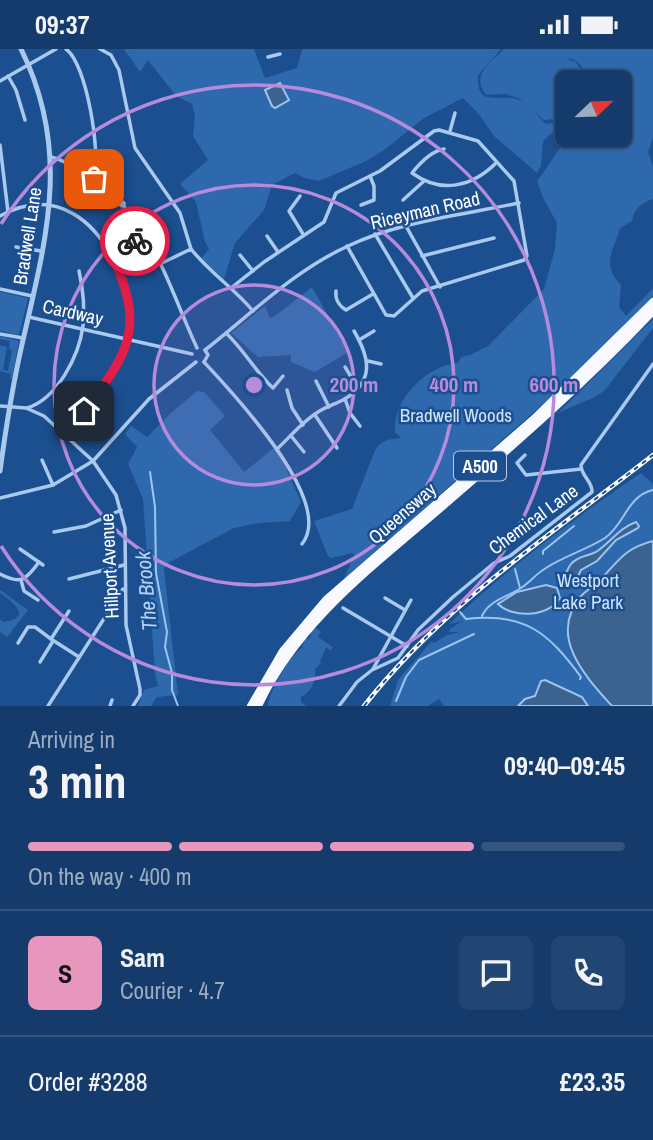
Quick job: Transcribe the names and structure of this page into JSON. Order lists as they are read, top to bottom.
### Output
{
  "streets": {
    "highway": ["A500", "Queensway"],
    "street": [
      "Riceyman Road",
      "Bradwell Lane",
      "Cardway",
      "Chemical Lane",
      "Hillport Avenue"
    ]
  },
  "crossings": [
    ["Riceyman Road", "Cardway"],
    ["Bradwell Lane", "Cardway"],
    ["Bradwell Lane", "Hillport Avenue"]
  ],
  "water": ["The Brook"],
  "parks": ["Bradwell Woods", "Westport Lake Park"],
  "north": "top right",
  "page": {
    "status": "09:37",
    "heading": ["3 min", "Arriving in", "09:40–09:45"],
    "panel": [
      "Sam",
      "Courier · 4.7",
      "Order #3288",
      "£23.35"
    ],
    "bar": "On the way · 400 m",
    "round": "S"
  },
  "rings": ["200 m", "400 m", "600 m"]
}
